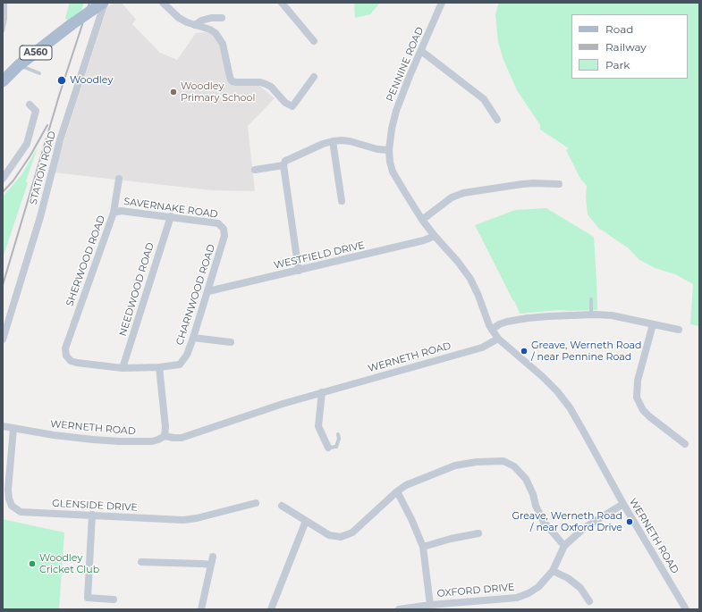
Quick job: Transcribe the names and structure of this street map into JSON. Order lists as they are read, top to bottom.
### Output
{
  "streets": {
    "main road": ["A560"],
    "street": [
      "PENNINE ROAD",
      "STATION ROAD",
      "SAVERNAKE ROAD",
      "WESTFIELD DRIVE",
      "SHERWOOD ROAD",
      "NEEDWOOD ROAD",
      "CHARNWOOD ROAD",
      "WERNETH ROAD",
      "GLENSIDE DRIVE",
      "OXFORD DRIVE"
    ]
  },
  "crossings": [
    ["A560", "STATION ROAD"],
    ["PENNINE ROAD", "WESTFIELD DRIVE"],
    ["PENNINE ROAD", "WERNETH ROAD"],
    ["SAVERNAKE ROAD", "SHERWOOD ROAD"],
    ["SAVERNAKE ROAD", "NEEDWOOD ROAD"],
    ["SAVERNAKE ROAD", "CHARNWOOD ROAD"],
    ["WESTFIELD DRIVE", "CHARNWOOD ROAD"],
    ["SHERWOOD ROAD", "NEEDWOOD ROAD"],
    ["WERNETH ROAD", "GLENSIDE DRIVE"],
    ["WERNETH ROAD", "OXFORD DRIVE"]
  ],
  "places": [
    "Woodley",
    "Woodley Primary School",
    "Greave, Werneth Road / near Pennine Road",
    "Greave, Werneth Road / near Oxford Drive",
    "Woodley Cricket Club"
  ],
  "legend": ["Road", "Railway", "Park"]
}
